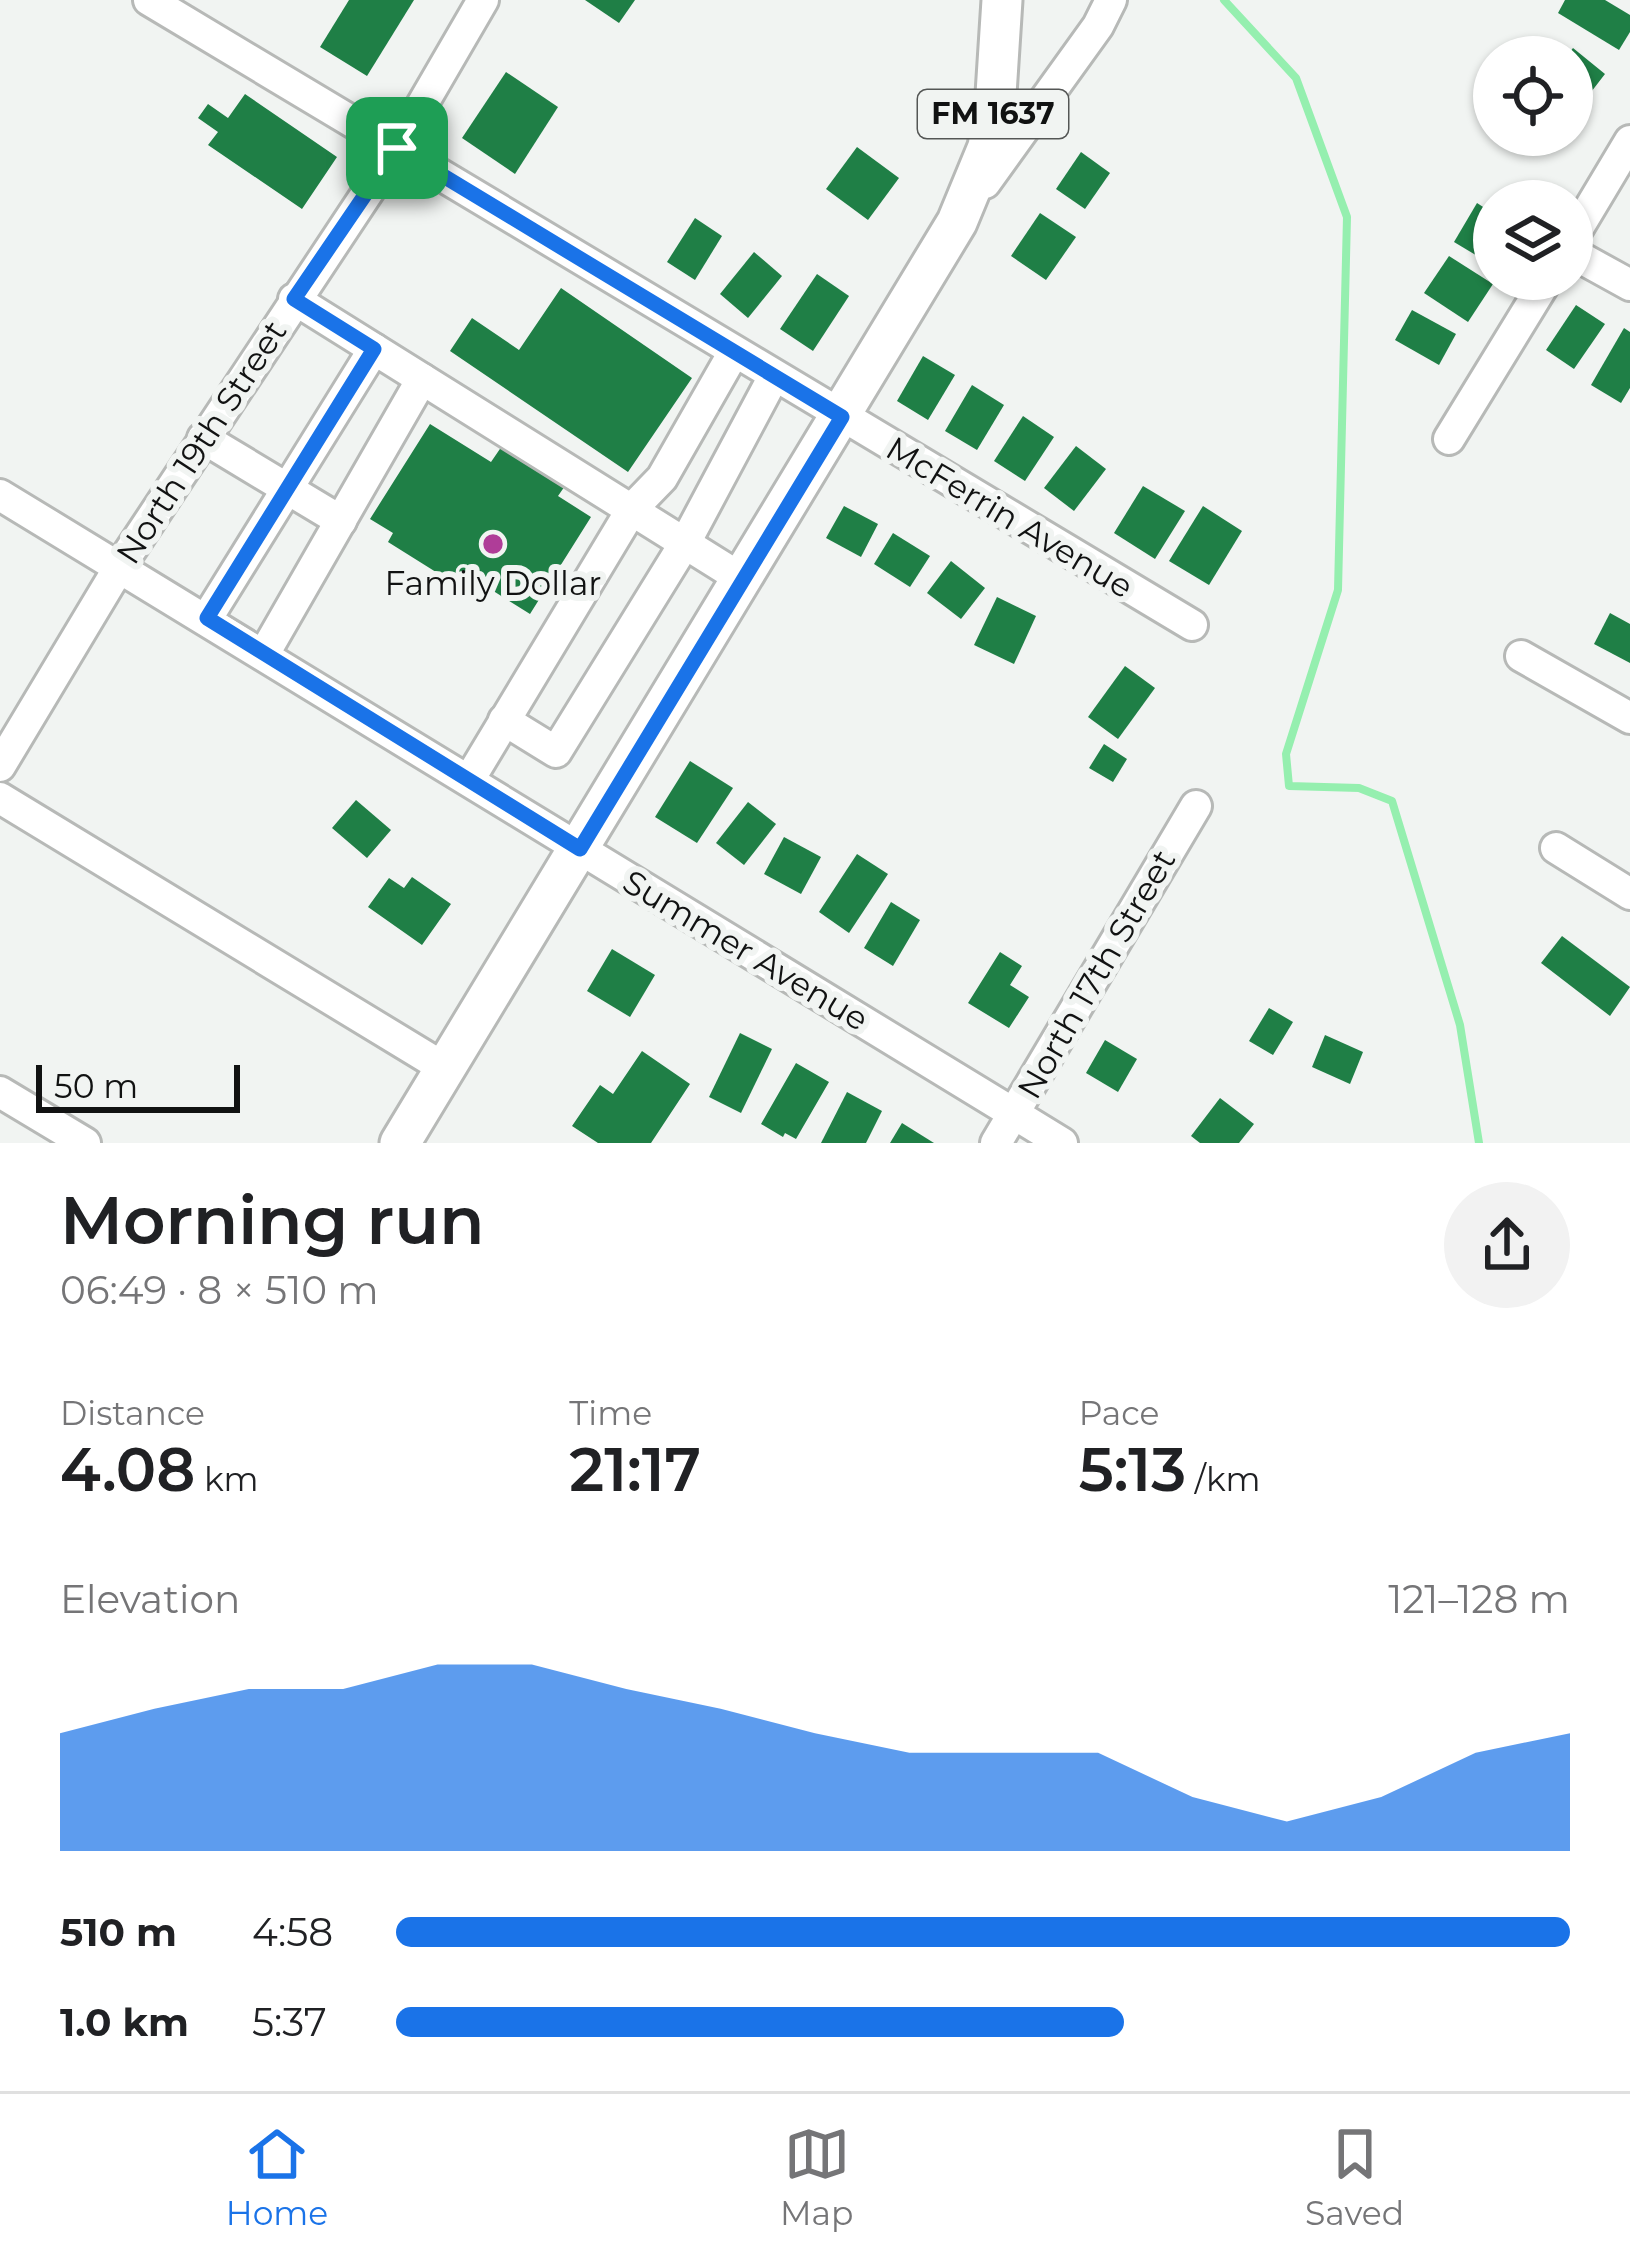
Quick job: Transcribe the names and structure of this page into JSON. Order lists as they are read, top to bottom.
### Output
{
  "streets": {
    "main road": ["FM 1637"],
    "street": [
      "North 19th Street",
      "McFerrin Avenue",
      "Summer Avenue",
      "North 17th Street"
    ]
  },
  "crossings": [
    ["FM 1637", "McFerrin Avenue"],
    ["FM 1637", "Summer Avenue"],
    ["North 19th Street", "McFerrin Avenue"],
    ["North 19th Street", "Summer Avenue"],
    ["Summer Avenue", "North 17th Street"]
  ],
  "places": ["Family Dollar"],
  "scale_bar": "50 m",
  "page": {
    "scale": "50 m",
    "heading": ["Morning run", "06:49 · 8 × 510 m"],
    "stats": [
      ["Distance", "4.08 km"],
      ["Time", "21:17"],
      ["Pace", "5:13 /km"]
    ],
    "chart": ["Elevation", "121–128 m"],
    "list": [
      {
        "name": "510 m",
        "note": "4:58"
      },
      {
        "name": "1.0 km",
        "note": "5:37"
      }
    ],
    "tabs": ["Home", "Map", "Saved"]
  }
}
